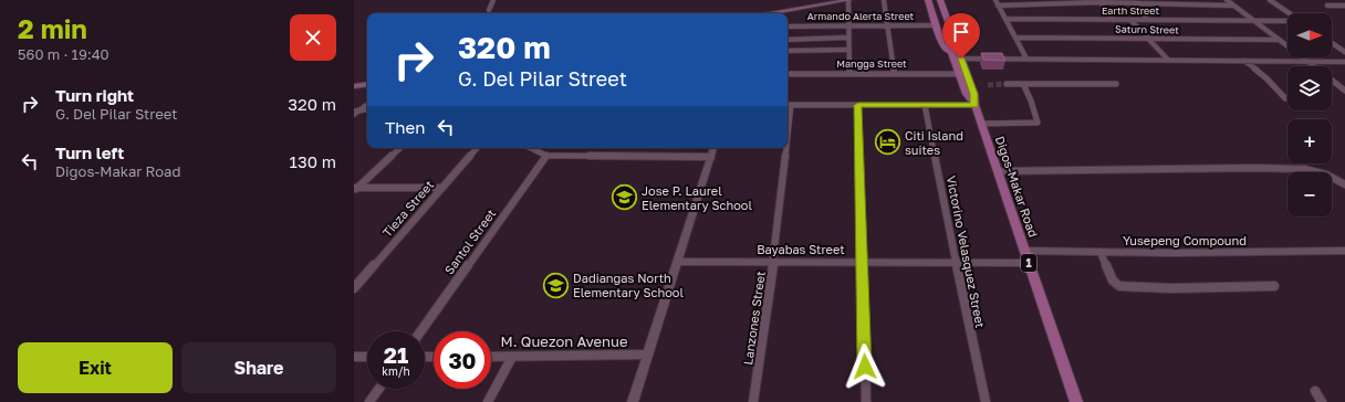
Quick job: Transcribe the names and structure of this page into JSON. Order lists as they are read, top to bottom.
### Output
{
  "streets": {
    "main road": ["Digos-Makar Road", "1"],
    "street": [
      "Earth Street",
      "Armando Alerta Street",
      "Saturn Street",
      "Mangga Street",
      "Tieza Street",
      "Yusepeng Compound",
      "Santol Street",
      "Bayabas Street",
      "Victorino Velasquez Street",
      "Lanzones Street",
      "M. Quezon Avenue"
    ]
  },
  "crossings": [
    ["Armando Alerta Street", "Digos-Makar Road"],
    ["Mangga Street", "Digos-Makar Road"],
    ["Digos-Makar Road", "Yusepeng Compound"],
    ["Digos-Makar Road", "Bayabas Street"],
    ["Bayabas Street", "Victorino Velasquez Street"],
    ["Bayabas Street", "Lanzones Street"]
  ],
  "places": {
    "hotel": ["Citi Island suites"],
    "school or university": ["Jose P. Laurel Elementary School", "Dadiangas North Elementary School"]
  },
  "north": "right",
  "page": {
    "heading": ["2 min", "560 m · 19:40"],
    "map_buttons": ["+", "−"],
    "turn": ["320 m", "G. Del Pilar Street"],
    "list": [
      {
        "name": "Turn right",
        "note": "G. Del Pilar Street",
        "value": "320 m"
      },
      {
        "name": "Turn left",
        "note": "Digos-Makar Road",
        "value": "130 m"
      }
    ],
    "then": "Then",
    "speed": "21 km/h",
    "limit": "30",
    "buttons": ["Exit", "Share"]
  }
}
